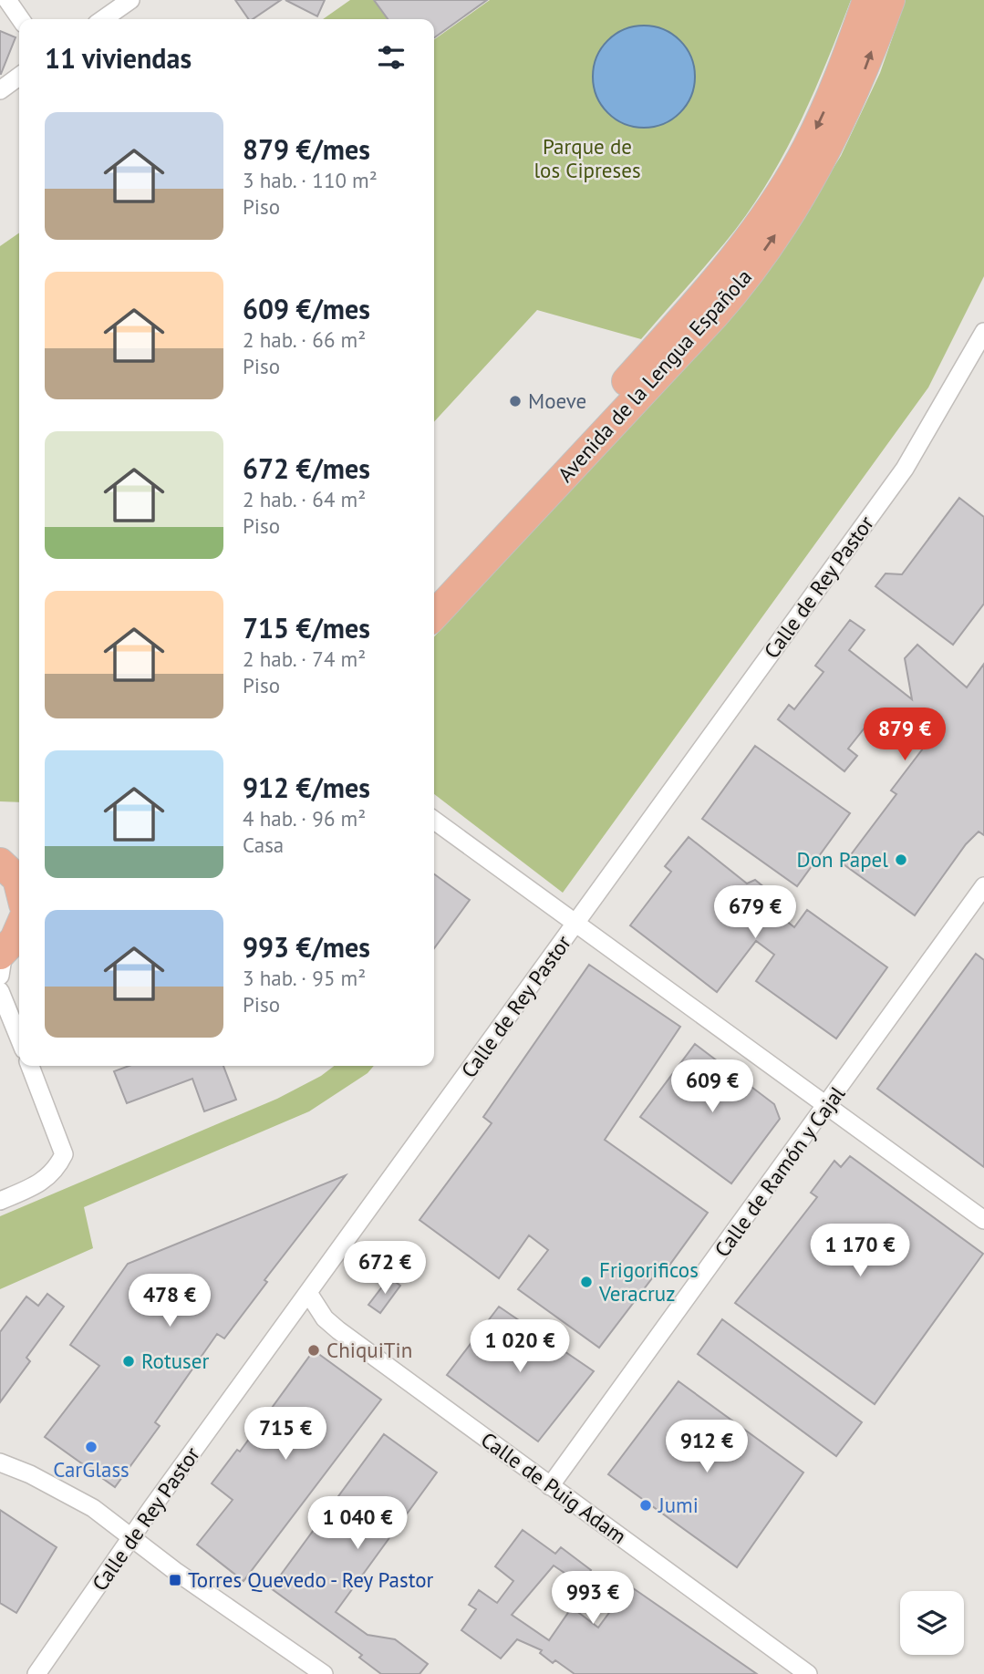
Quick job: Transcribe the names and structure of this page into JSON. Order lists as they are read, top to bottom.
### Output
{
  "streets": {
    "highway": ["Avenida de la Lengua Española"],
    "street": ["Calle de Rey Pastor", "Calle de Ramón y Cajal", "Calle de Puig Adam"]
  },
  "crossings": [
    ["Calle de Rey Pastor", "Calle de Puig Adam"],
    ["Calle de Ramón y Cajal", "Calle de Puig Adam"]
  ],
  "parks": ["Parque de los Cipreses"],
  "places": {
    "other": [
      "Moeve",
      "Don Papel",
      "Frigorificos Veracruz",
      "ChiquiTin",
      "Rotuser",
      "CarGlass",
      "Jumi"
    ],
    "transit": ["Torres Quevedo - Rey Pastor"]
  },
  "page": {
    "heading": "11 viviendas",
    "list": [
      {
        "name": "879 €/mes",
        "note": "3 hab. · 110 m² · Piso"
      },
      {
        "name": "609 €/mes",
        "note": "2 hab. · 66 m² · Piso"
      },
      {
        "name": "672 €/mes",
        "note": "2 hab. · 64 m² · Piso"
      },
      {
        "name": "715 €/mes",
        "note": "2 hab. · 74 m² · Piso"
      },
      {
        "name": "912 €/mes",
        "note": "4 hab. · 96 m² · Casa"
      },
      {
        "name": "993 €/mes",
        "note": "3 hab. · 95 m² · Piso"
      }
    ],
    "price": [
      "879 €",
      "679 €",
      "609 €",
      "1 170 €",
      "672 €",
      "478 €",
      "1 020 €",
      "715 €",
      "912 €",
      "1 040 €",
      "993 €"
    ]
  }
}
